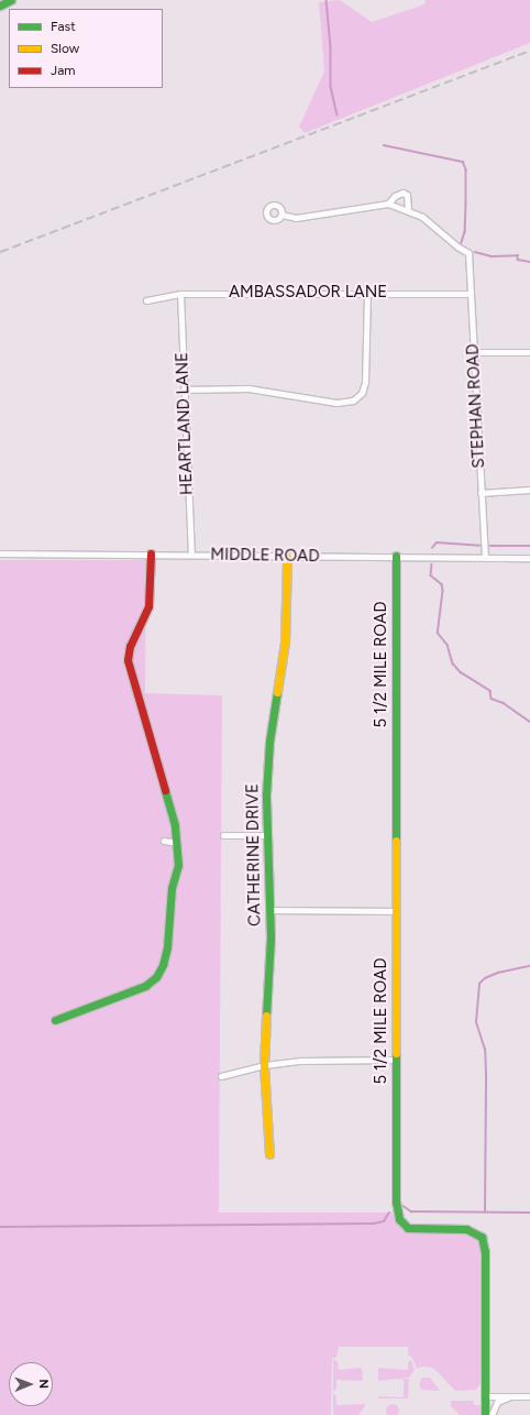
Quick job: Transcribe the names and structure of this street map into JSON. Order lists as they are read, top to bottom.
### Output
{
  "streets": {
    "street": [
      "AMBASSADOR LANE",
      "STEPHAN ROAD",
      "HEARTLAND LANE",
      "MIDDLE ROAD",
      "5 1/2 MILE ROAD",
      "CATHERINE DRIVE"
    ]
  },
  "crossings": [
    ["AMBASSADOR LANE", "STEPHAN ROAD"],
    ["AMBASSADOR LANE", "HEARTLAND LANE"],
    ["STEPHAN ROAD", "MIDDLE ROAD"],
    ["HEARTLAND LANE", "MIDDLE ROAD"],
    ["MIDDLE ROAD", "5 1/2 MILE ROAD"],
    ["MIDDLE ROAD", "CATHERINE DRIVE"]
  ],
  "legend": ["Fast", "Slow", "Jam"],
  "north": "right"
}
